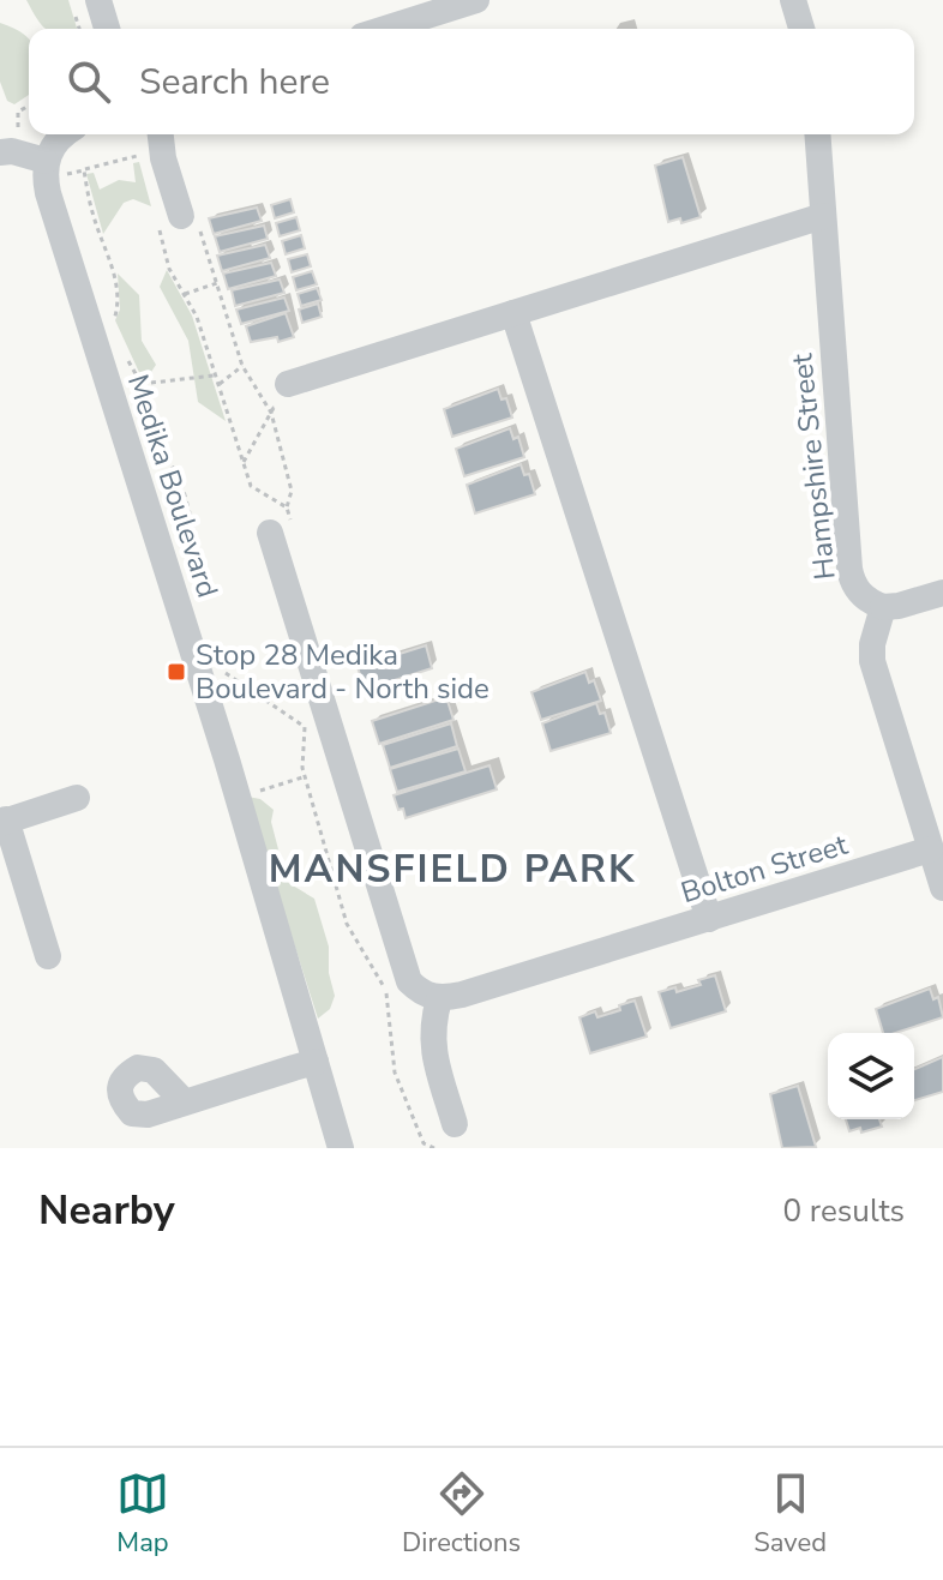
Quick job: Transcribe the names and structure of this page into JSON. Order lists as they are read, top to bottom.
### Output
{
  "streets": {
    "street": ["Hampshire Street", "Medika Boulevard", "Bolton Street"]
  },
  "districts": ["MANSFIELD PARK"],
  "places": {
    "transit": ["Stop 28 Medika Boulevard - North side"]
  },
  "page": {
    "search": "Search here",
    "heading": ["Nearby", "0 results"],
    "nav": ["Map", "Directions", "Saved"]
  }
}
